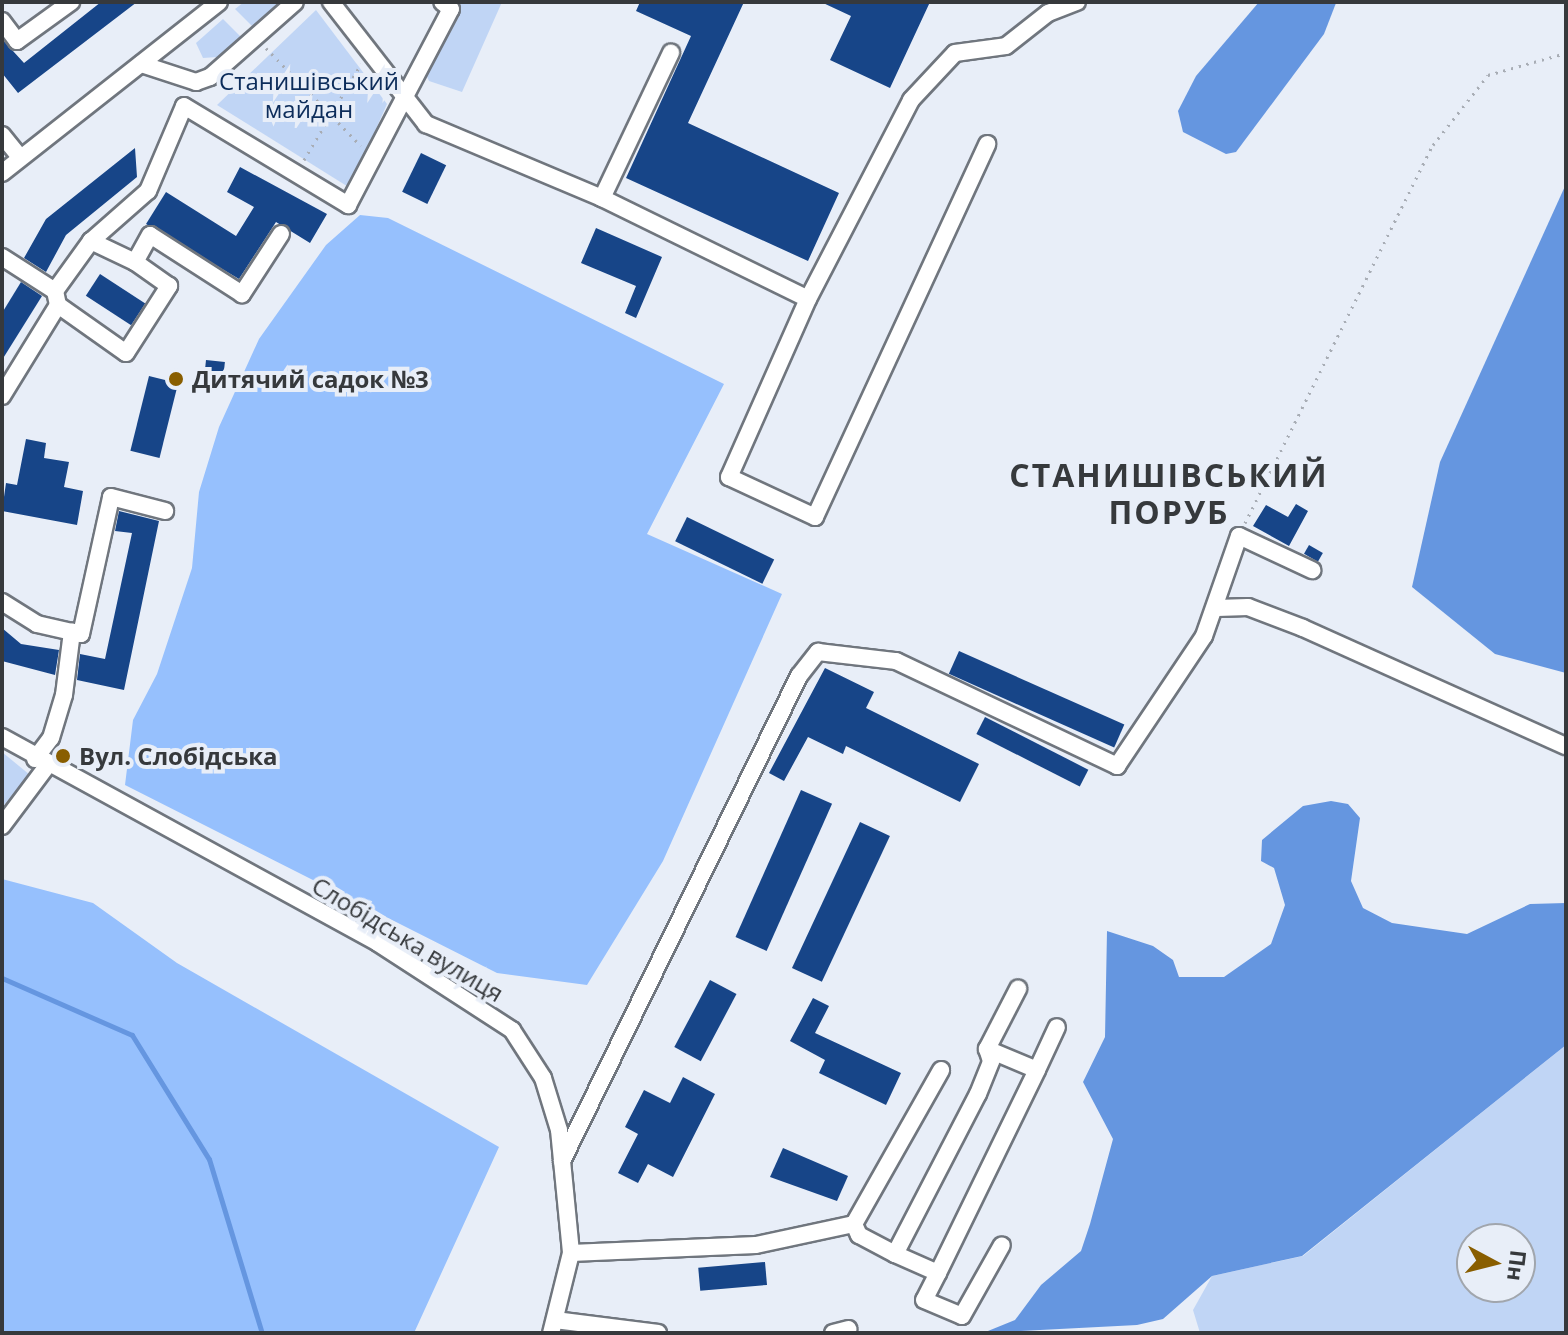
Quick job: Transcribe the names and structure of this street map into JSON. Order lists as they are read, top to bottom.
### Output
{
  "streets": {
    "street": ["Слобідська вулиця"]
  },
  "districts": ["СТАНИШІВСЬКИЙ ПОРУБ"],
  "parks": ["Станишівський майдан"],
  "places": ["Дитячий садок №3", "Вул. Слобідська"],
  "north": "right"
}
